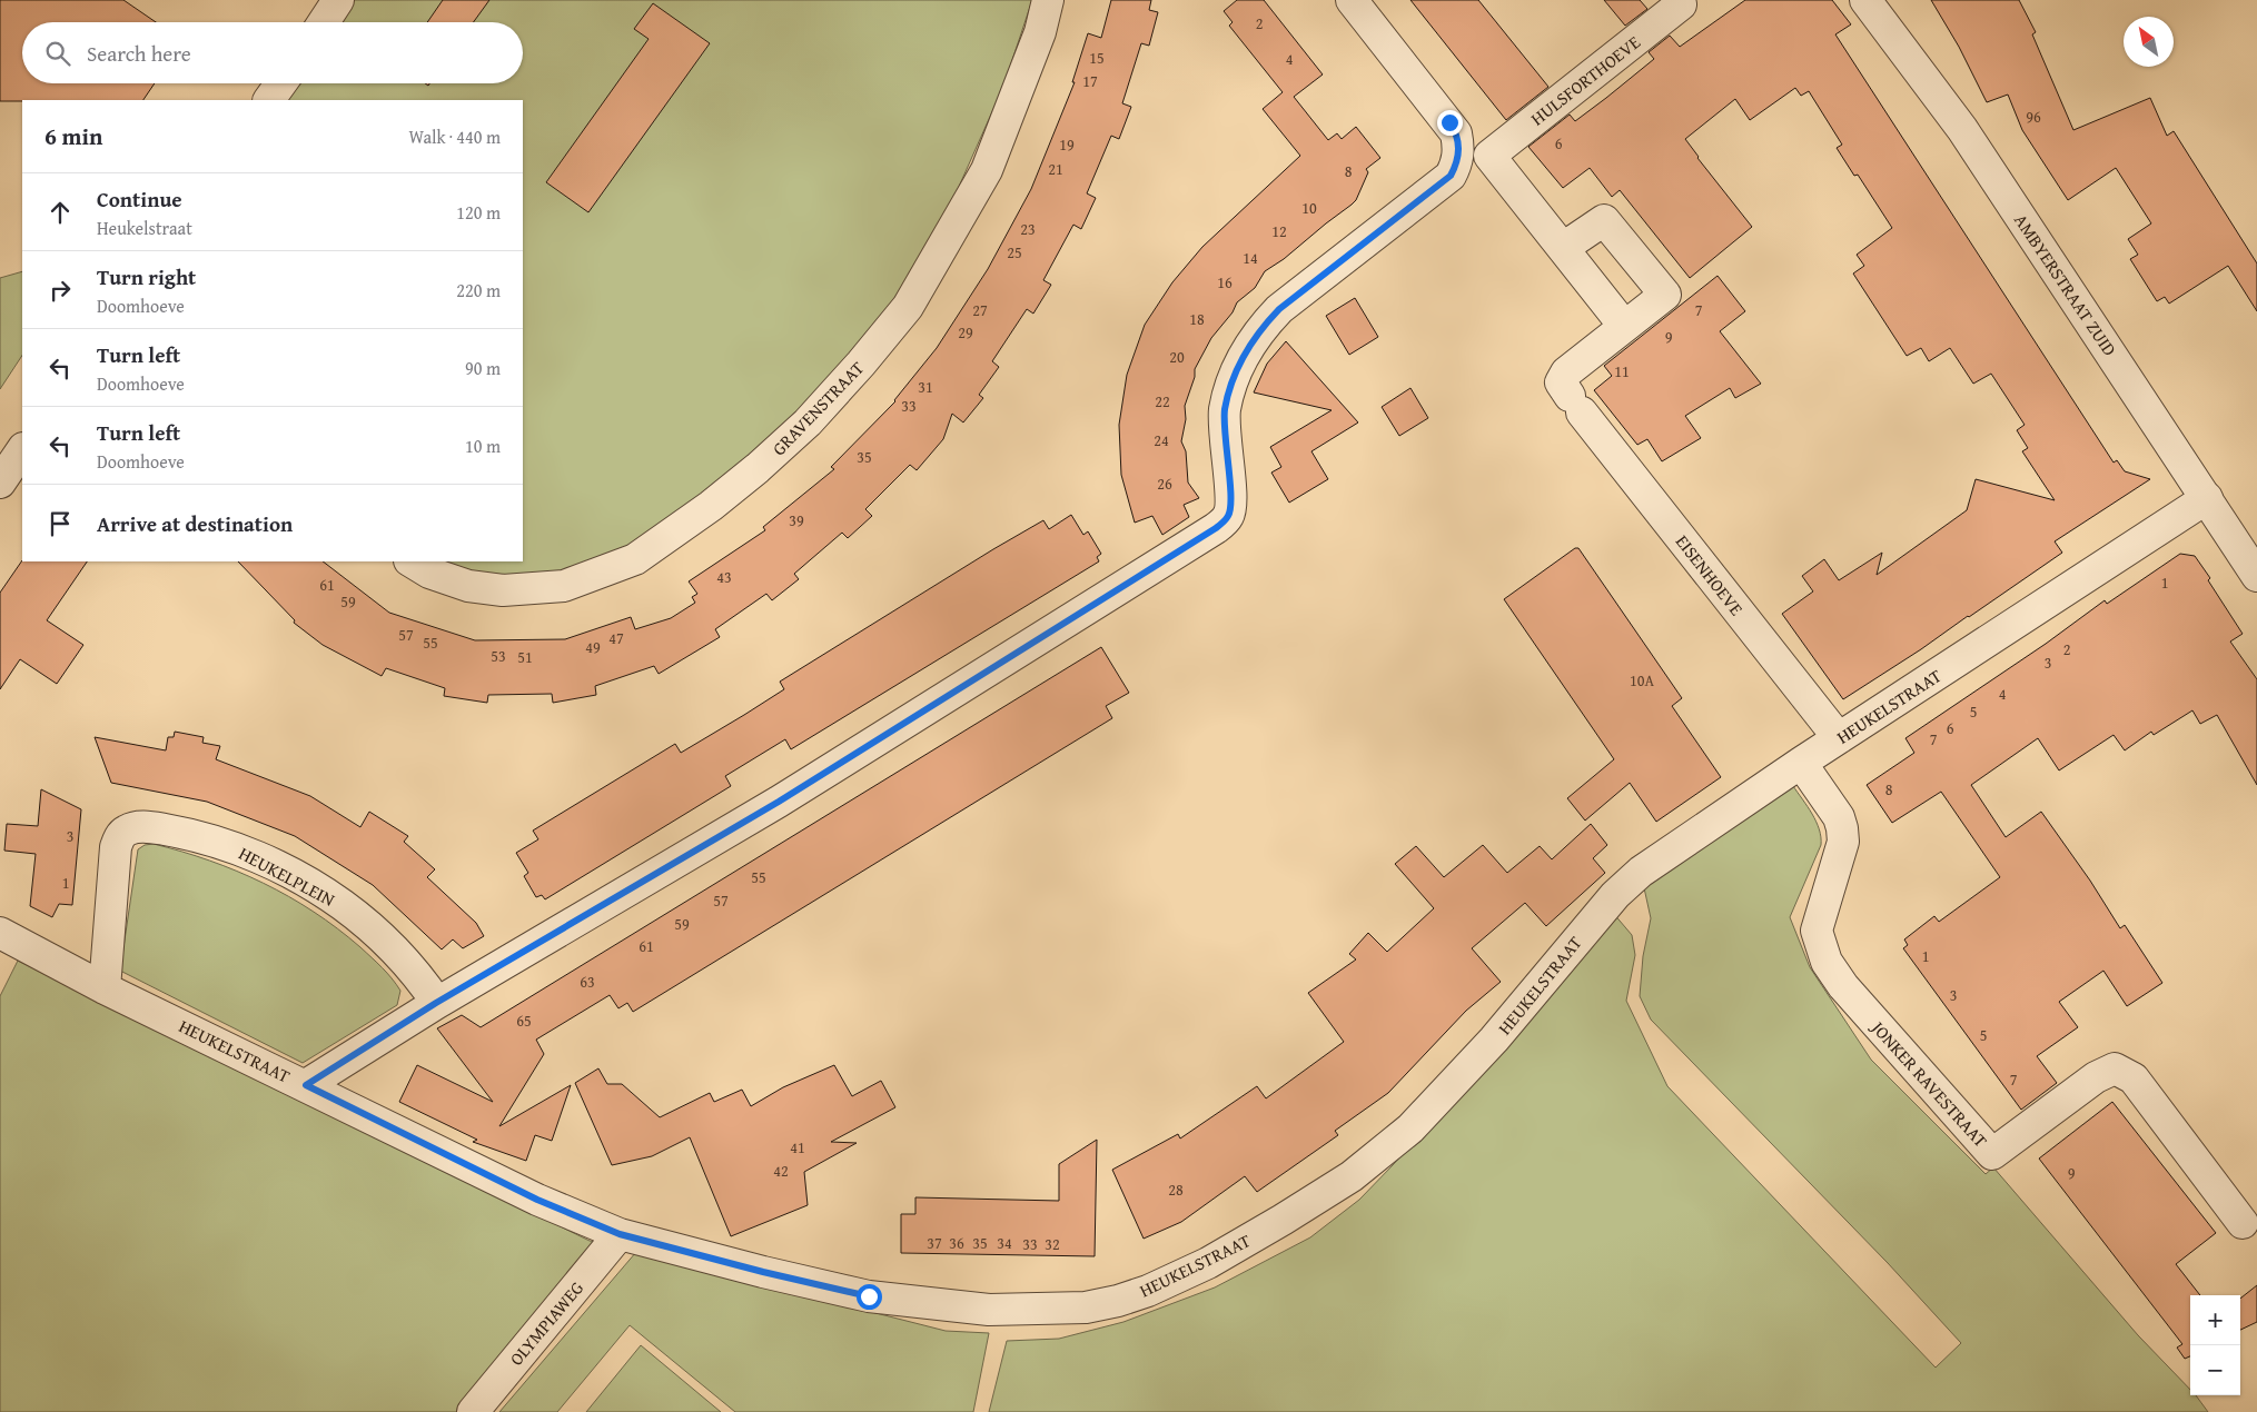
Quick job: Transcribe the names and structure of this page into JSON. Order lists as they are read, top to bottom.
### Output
{
  "streets": {
    "street": [
      "HULSFORTHOEVE",
      "AMBYERSTRAAT ZUID",
      "GRAVENSTRAAT",
      "EISENHOEVE",
      "HEUKELSTRAAT",
      "HEUKELPLEIN",
      "JONKER RAVESTRAAT",
      "OLYMPIAWEG"
    ]
  },
  "crossings": [
    ["AMBYERSTRAAT ZUID", "HEUKELSTRAAT"],
    ["EISENHOEVE", "HEUKELSTRAAT"],
    ["HEUKELSTRAAT", "HEUKELPLEIN"],
    ["HEUKELSTRAAT", "JONKER RAVESTRAAT"],
    ["HEUKELSTRAAT", "OLYMPIAWEG"]
  ],
  "house_numbers": [
    "2",
    "15",
    "4",
    "17",
    "96",
    "6",
    "19",
    "21",
    "8",
    "10",
    "23",
    "12",
    "25",
    "14",
    "16",
    "27",
    "7",
    "18",
    "29",
    "9",
    "20",
    "11",
    "31",
    "22",
    "33",
    "24",
    "35",
    "26",
    "39",
    "43",
    "1",
    "61",
    "59",
    "57",
    "47",
    "55",
    "49",
    "2",
    "53",
    "51",
    "3",
    "10A",
    "4",
    "5",
    "6",
    "7",
    "8",
    "3",
    "55",
    "1",
    "57",
    "59",
    "61",
    "1",
    "63",
    "3",
    "65",
    "5",
    "7",
    "41",
    "42",
    "9",
    "28",
    "37",
    "36",
    "35",
    "34",
    "33",
    "32"
  ],
  "north": "top left",
  "page": {
    "search": "Search here",
    "heading": ["6 min", "Walk · 440 m"],
    "list": [
      ["Continue", "Heukelstraat", "120 m"],
      ["Turn right", "Doomhoeve", "220 m"],
      ["Turn left", "Doomhoeve", "90 m"],
      ["Turn left", "Doomhoeve", "10 m"],
      "Arrive at destination"
    ],
    "map_buttons": ["+", "−"]
  }
}
